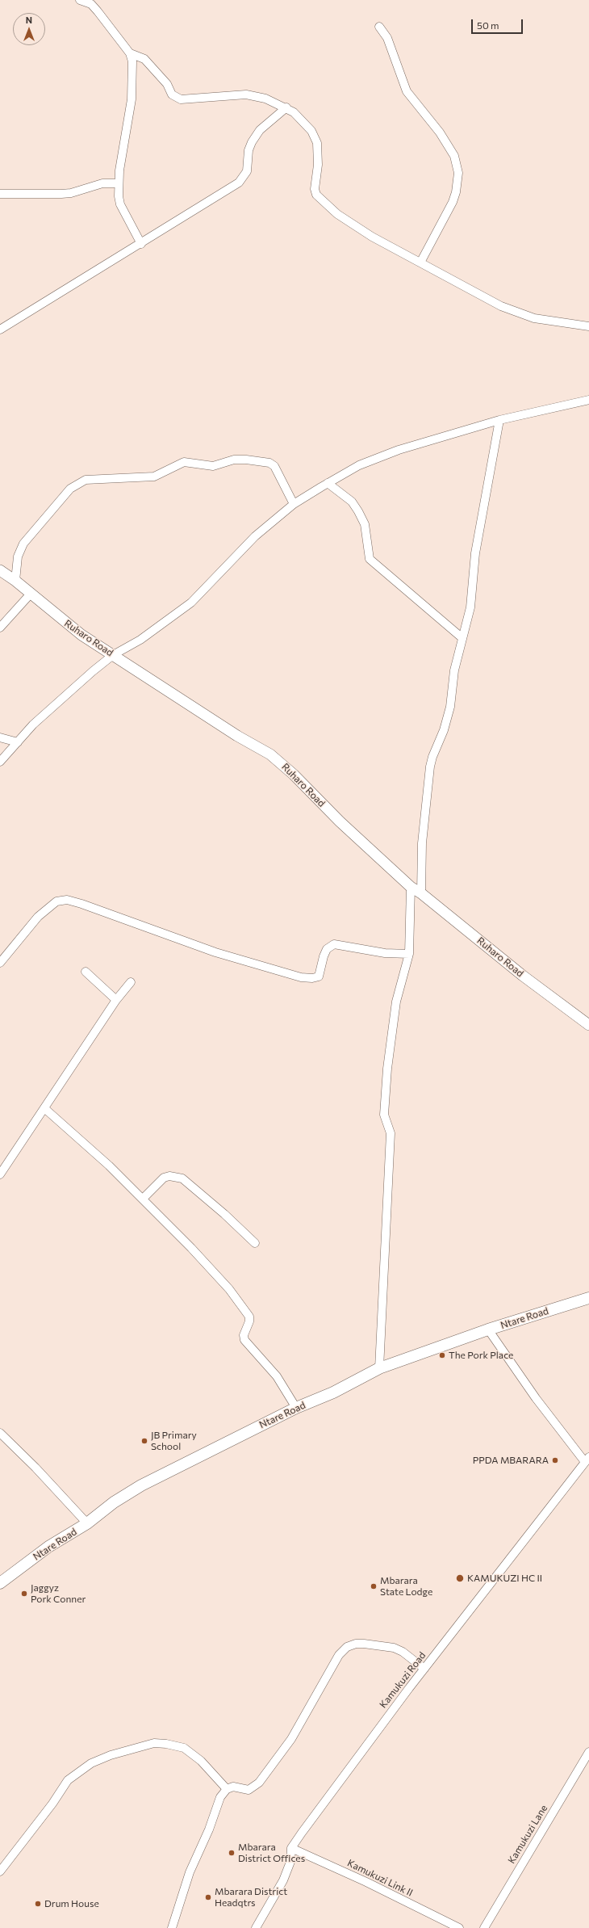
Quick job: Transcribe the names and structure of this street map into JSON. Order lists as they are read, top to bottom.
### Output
{
  "streets": {
    "main road": ["Ntare Road"],
    "street": [
      "Ruharo Road",
      "Kamukuzi Road",
      "Kamukuzi Lane",
      "Kamukuzi Link II"
    ]
  },
  "crossings": [
    ["Kamukuzi Road", "Kamukuzi Link II"]
  ],
  "places": [
    "The Pork Place",
    "JB Primary School",
    "PPDA MBARARA",
    "KAMUKUZI HC II",
    "Mbarara State Lodge",
    "Jaggyz Pork Conner",
    "Mbarara District Offices",
    "Mbarara District Headqtrs",
    "Drum House"
  ],
  "scale_bar": "50 m",
  "north": "top"
}
